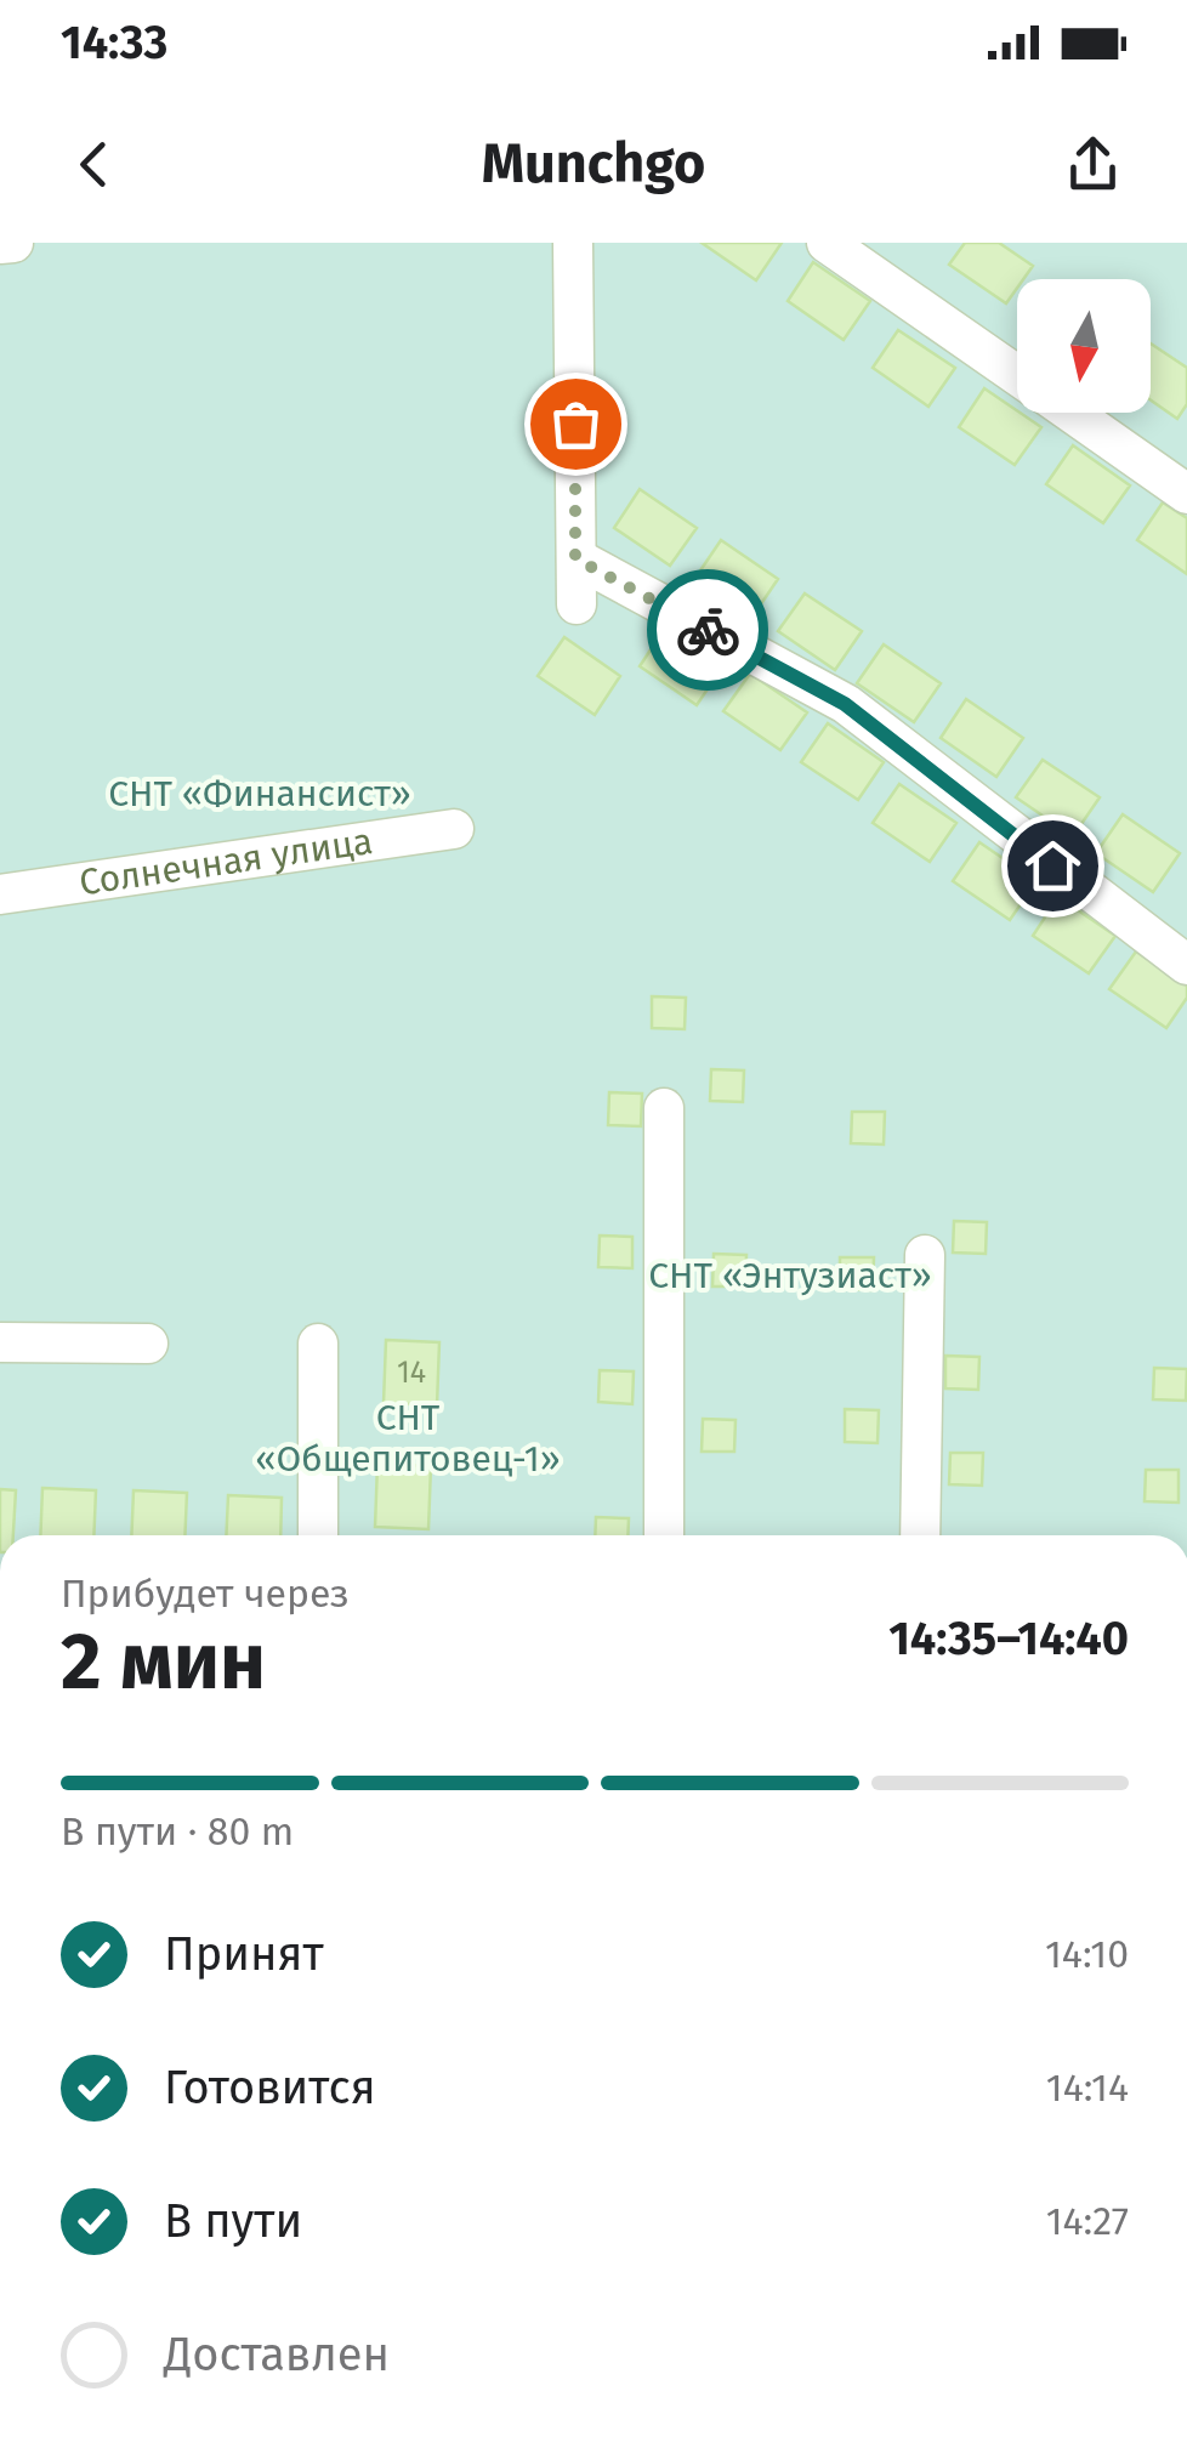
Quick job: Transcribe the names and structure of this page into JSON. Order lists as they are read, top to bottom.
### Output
{
  "streets": {
    "street": ["Солнечная улица"]
  },
  "parks": ["СНТ «Финансист»", "СНТ «Энтузиаст»", "СНТ «Общепитовец-1»"],
  "house_numbers": ["14"],
  "north": "bottom",
  "page": {
    "status": "14:33",
    "header": "Munchgo",
    "heading": ["2 мин", "Прибудет через", "14:35–14:40"],
    "bar": "В пути · 80 m",
    "list": [
      ["Принят", "14:10"],
      ["Готовится", "14:14"],
      ["В пути", "14:27"],
      "Доставлен"
    ]
  }
}
